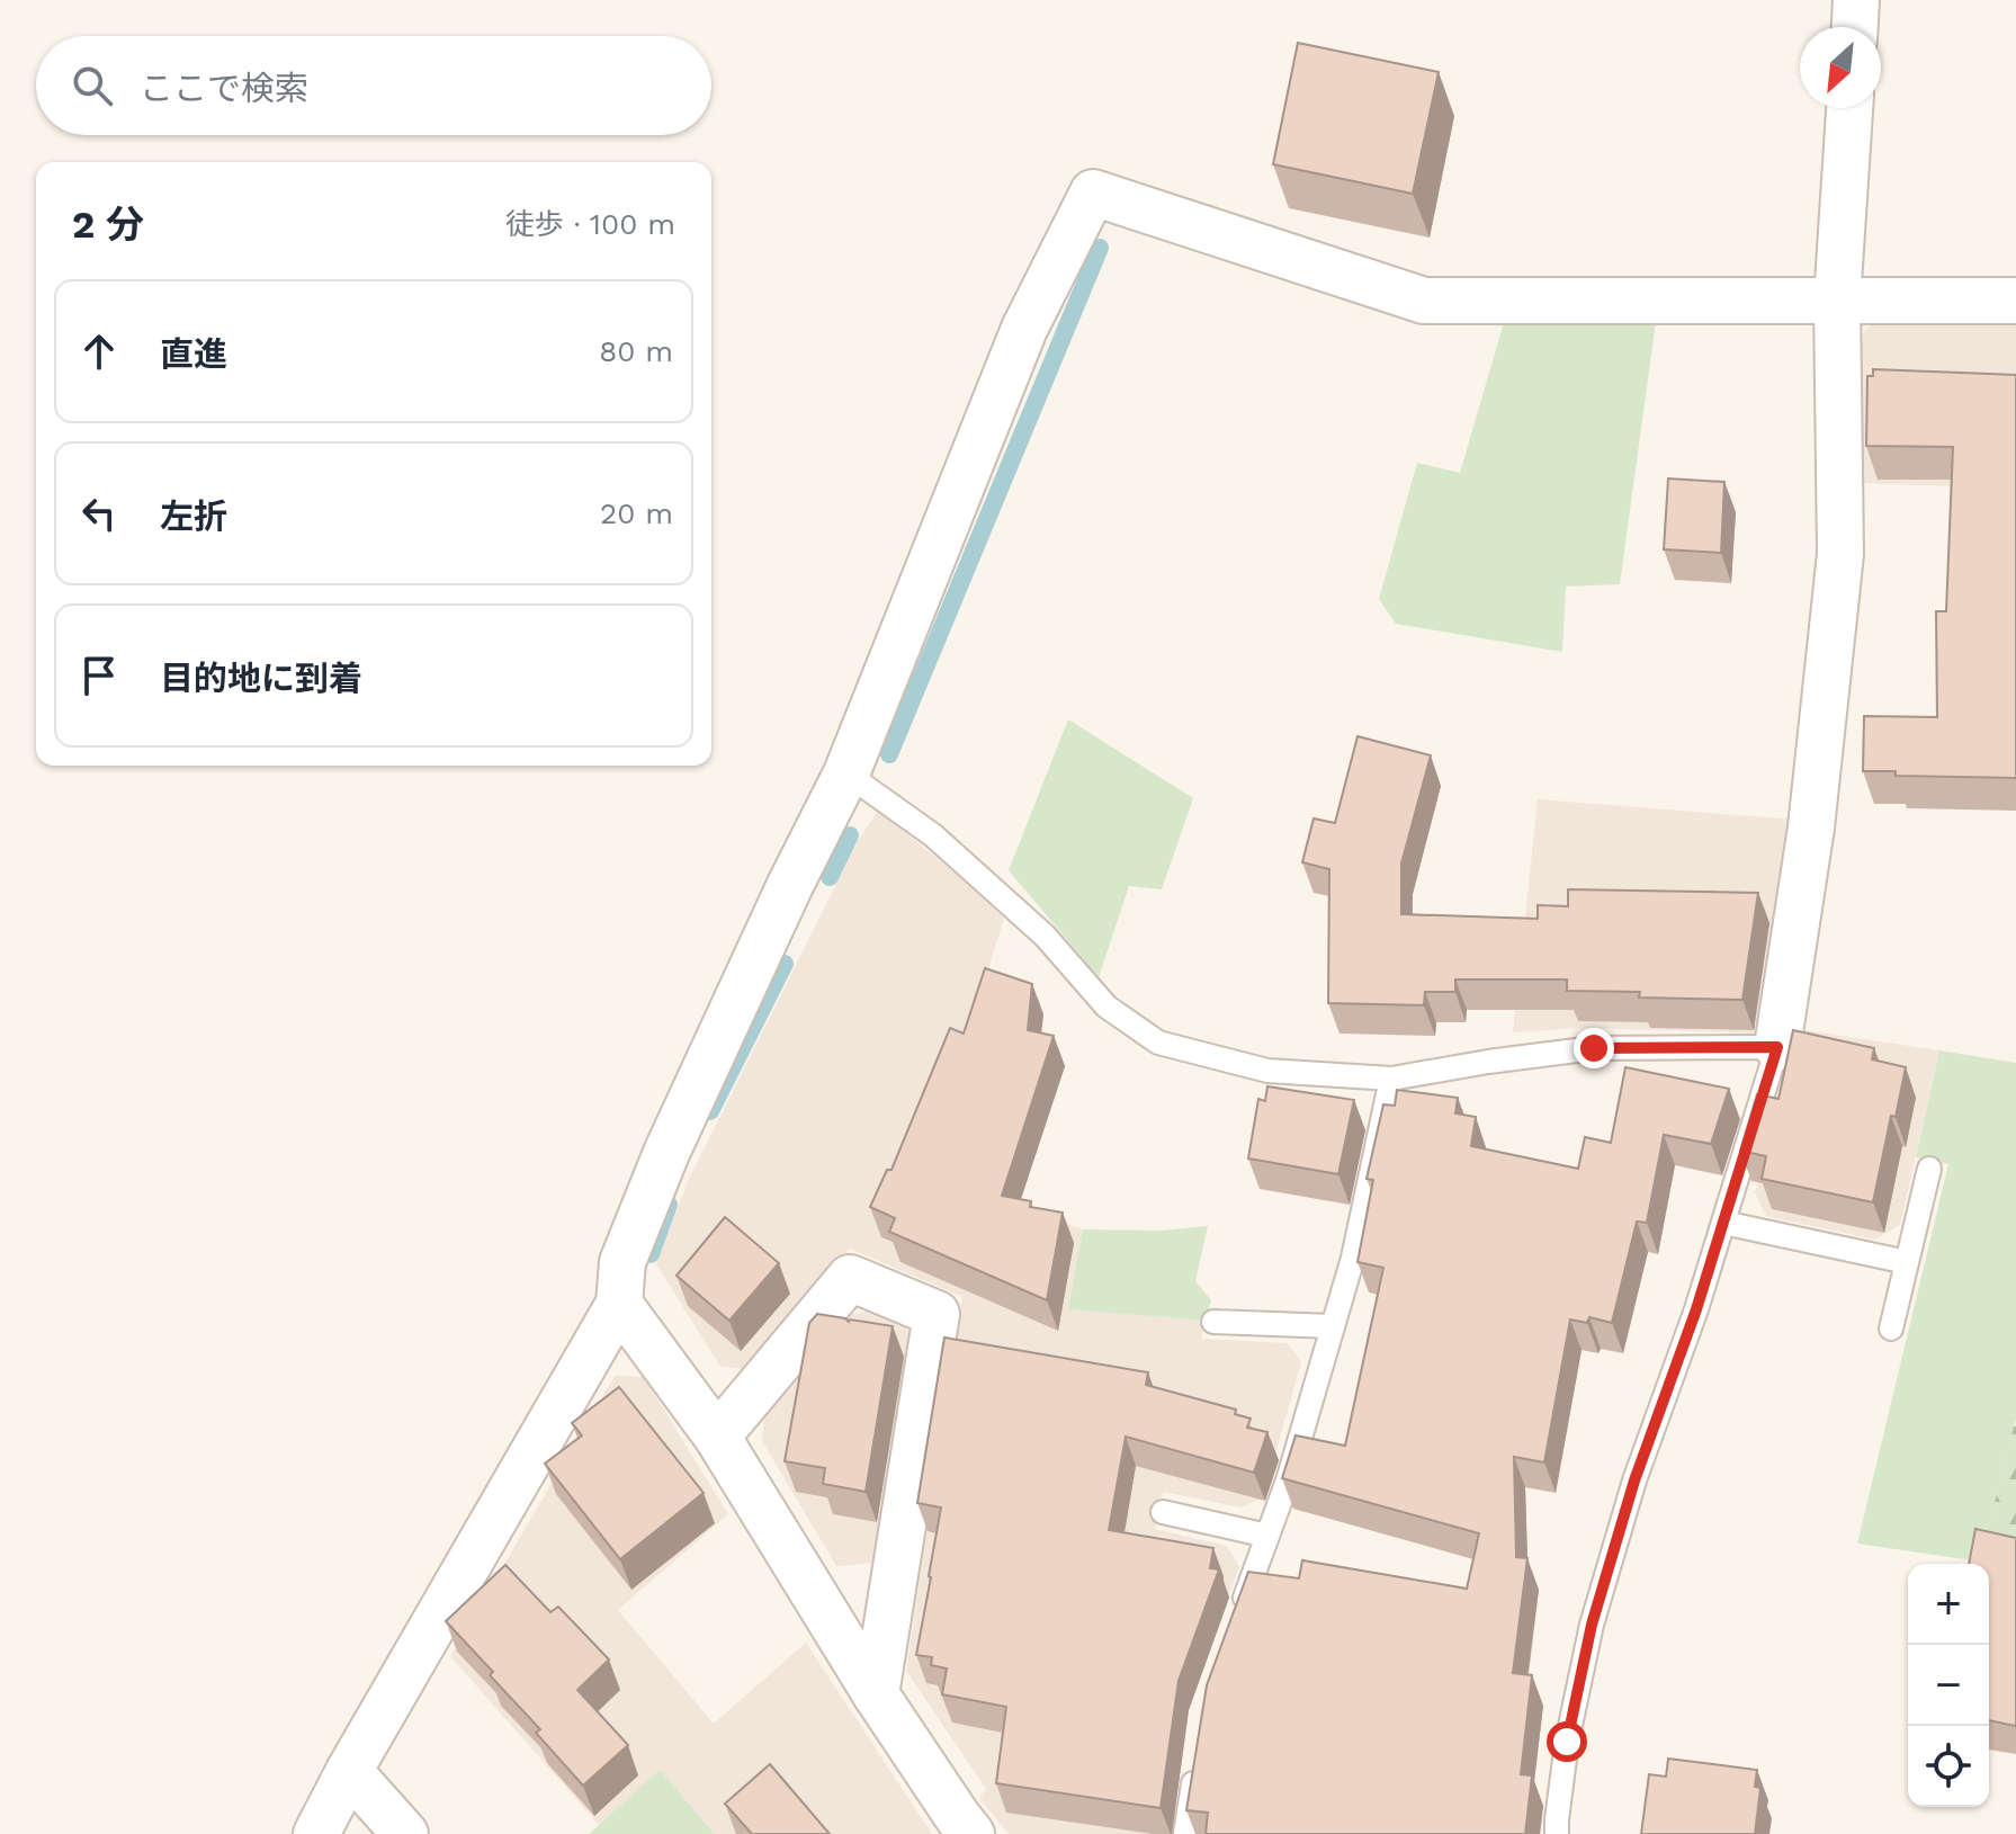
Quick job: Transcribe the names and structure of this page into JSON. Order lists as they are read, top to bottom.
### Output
{
  "north": "bottom left",
  "page": {
    "search": "ここで検索",
    "heading": ["2 分", "徒歩 · 100 m"],
    "list": [
      ["直進", "80 m"],
      ["左折", "20 m"],
      "目的地に到着"
    ],
    "map_buttons": ["+", "−"]
  }
}
